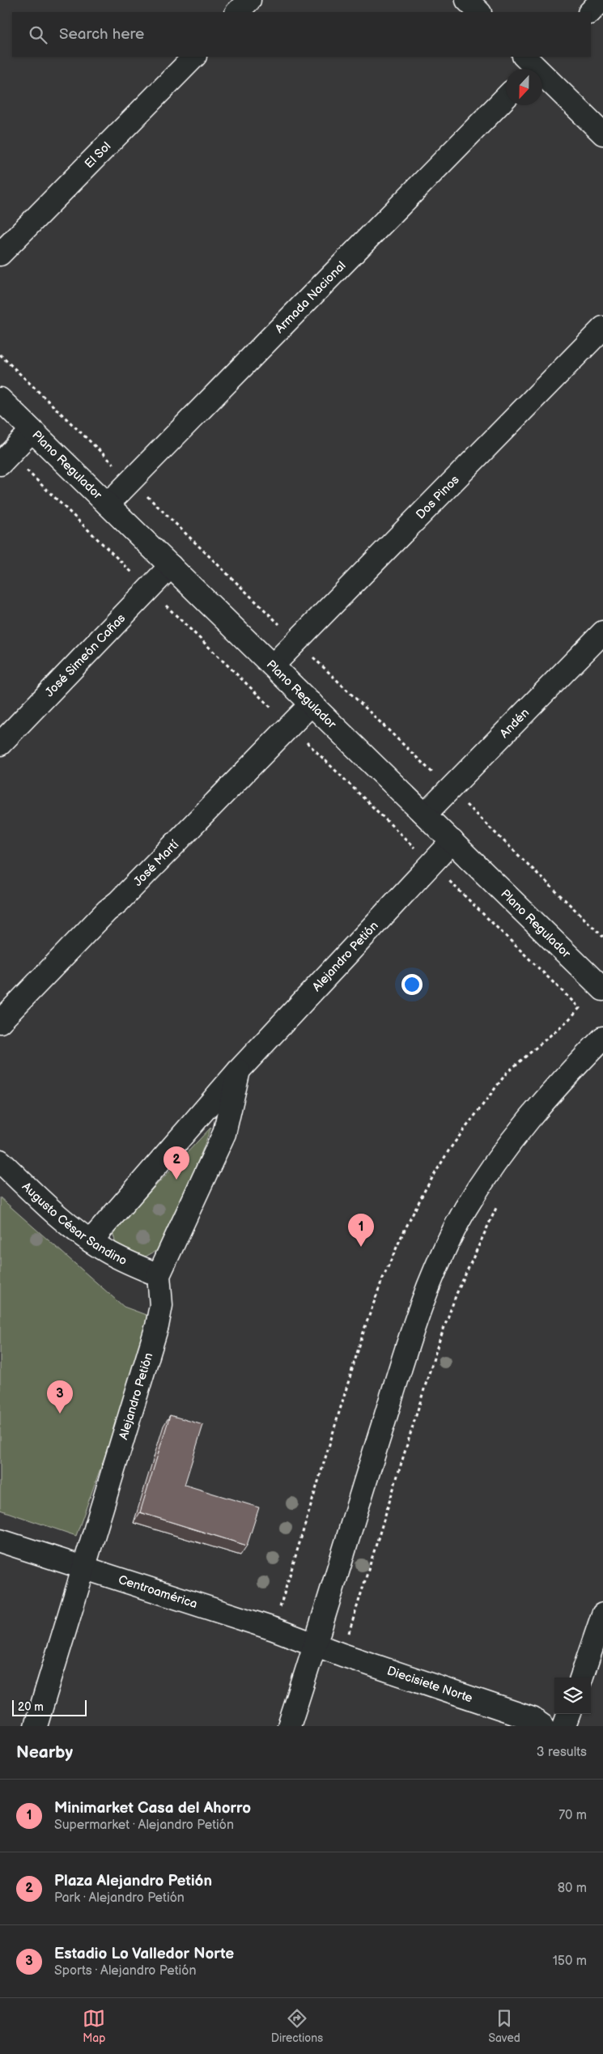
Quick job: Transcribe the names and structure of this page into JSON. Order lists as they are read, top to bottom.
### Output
{
  "streets": {
    "street": [
      "El Sol",
      "Armada Nacional",
      "Plano Regulador",
      "Dos Pinos",
      "José Simeón Cañas",
      "Andén",
      "José Martí",
      "Alejandro Petión",
      "Augusto César Sandino",
      "Centroamérica",
      "Diecisiete Norte"
    ]
  },
  "crossings": [
    ["Armada Nacional", "Plano Regulador"],
    ["Plano Regulador", "Dos Pinos"],
    ["Plano Regulador", "José Simeón Cañas"],
    ["Plano Regulador", "Andén"],
    ["Plano Regulador", "José Martí"],
    ["Plano Regulador", "Alejandro Petión"],
    ["Alejandro Petión", "Augusto César Sandino"],
    ["Alejandro Petión", "Centroamérica"],
    ["Centroamérica", "Diecisiete Norte"]
  ],
  "scale_bar": "20 m",
  "north": "bottom",
  "page": {
    "search": "Search here",
    "pins": ["2", "1", "3"],
    "scale": "20 m",
    "heading": ["Nearby", "3 results"],
    "list": [
      {
        "mark": "1",
        "name": "Minimarket Casa del Ahorro",
        "note": "Supermarket · Alejandro Petión",
        "value": "70 m"
      },
      {
        "mark": "2",
        "name": "Plaza Alejandro Petión",
        "note": "Park · Alejandro Petión",
        "value": "80 m"
      },
      {
        "mark": "3",
        "name": "Estadio Lo Valledor Norte",
        "note": "Sports · Alejandro Petión",
        "value": "150 m"
      }
    ],
    "nav": ["Map", "Directions", "Saved"]
  }
}
